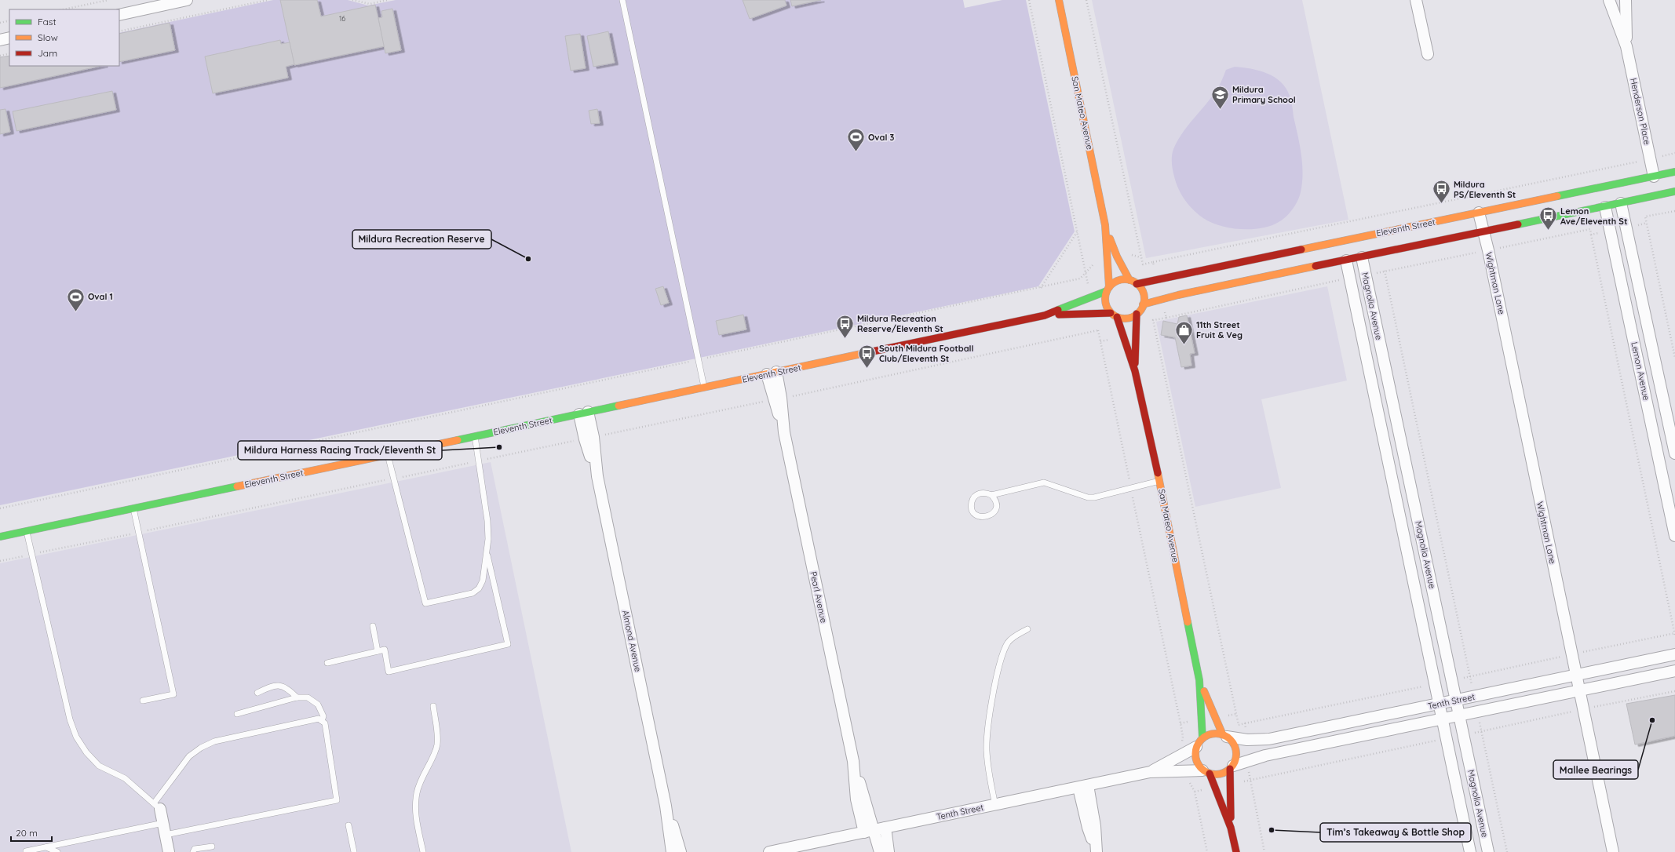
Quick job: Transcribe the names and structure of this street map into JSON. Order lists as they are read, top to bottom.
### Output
{
  "streets": {
    "main road": ["San Mateo Avenue", "Eleventh Street"],
    "street": [
      "Henderson Place",
      "Wightman Lane",
      "Magnolia Avenue",
      "Lemon Avenue",
      "Pearl Avenue",
      "Almond Avenue",
      "Tenth Street"
    ]
  },
  "crossings": [
    ["Henderson Place", "Eleventh Street"],
    ["San Mateo Avenue", "Eleventh Street"],
    ["San Mateo Avenue", "Tenth Street"],
    ["Eleventh Street", "Wightman Lane"],
    ["Eleventh Street", "Magnolia Avenue"],
    ["Eleventh Street", "Lemon Avenue"],
    ["Eleventh Street", "Pearl Avenue"],
    ["Eleventh Street", "Almond Avenue"],
    ["Wightman Lane", "Tenth Street"],
    ["Magnolia Avenue", "Tenth Street"],
    ["Pearl Avenue", "Tenth Street"]
  ],
  "places": {
    "school or university": ["Mildura Primary School"],
    "sports": ["Oval 3", "Oval 1"],
    "bus stop": [
      "Mildura PS/Eleventh St",
      "Lemon Ave/Eleventh St",
      "Mildura Recreation Reserve/Eleventh St",
      "South Mildura Football Club/Eleventh St"
    ],
    "other": [
      "Mildura Recreation Reserve",
      "Mildura Harness Racing Track/Eleventh St",
      "Mallee Bearings",
      "Tim’s Takeaway & Bottle Shop"
    ],
    "shop": ["11th Street Fruit & Veg"]
  },
  "house_numbers": ["16"],
  "legend": ["Fast", "Slow", "Jam"],
  "scale_bar": "20 m"
}
